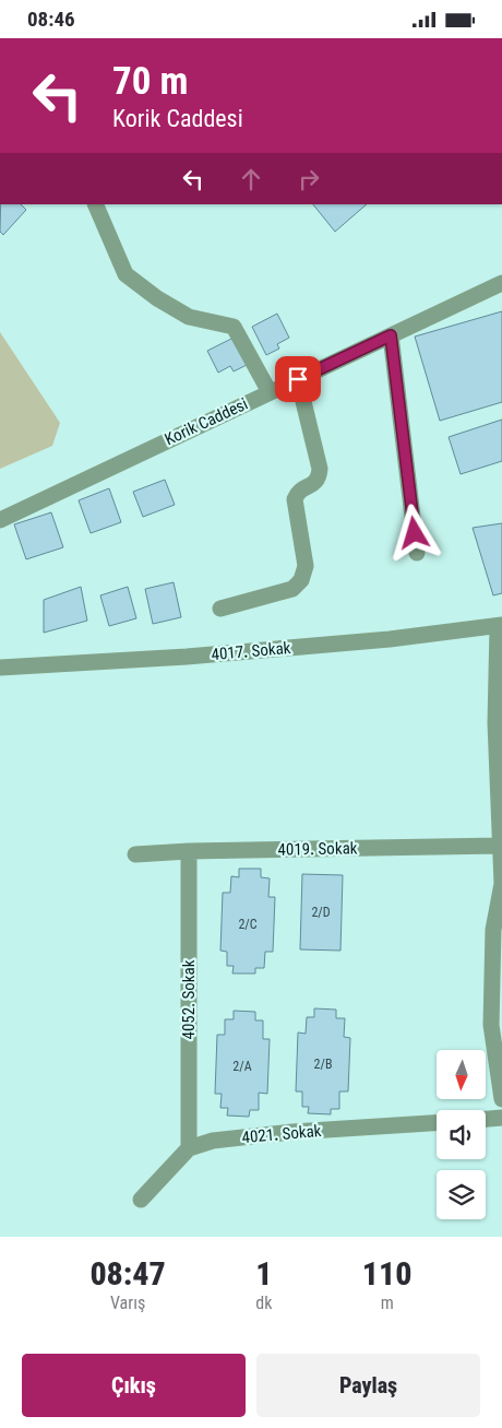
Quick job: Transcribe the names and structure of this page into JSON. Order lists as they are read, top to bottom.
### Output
{
  "streets": {
    "street": [
      "Korik Caddesi",
      "4017. Sokak",
      "4019. Sokak",
      "4052. Sokak",
      "4021. Sokak"
    ]
  },
  "crossings": [
    ["4019. Sokak", "4052. Sokak"],
    ["4052. Sokak", "4021. Sokak"]
  ],
  "house_numbers": [
    "2/D",
    "2/C",
    "2/B",
    "2/A"
  ],
  "north": "bottom",
  "page": {
    "status": "08:46",
    "turn": ["70 m", "Korik Caddesi"],
    "eta": [
      "08:47",
      "Varış",
      "1",
      "dk",
      "110",
      "m"
    ],
    "buttons": ["Çıkış", "Paylaş"]
  }
}
